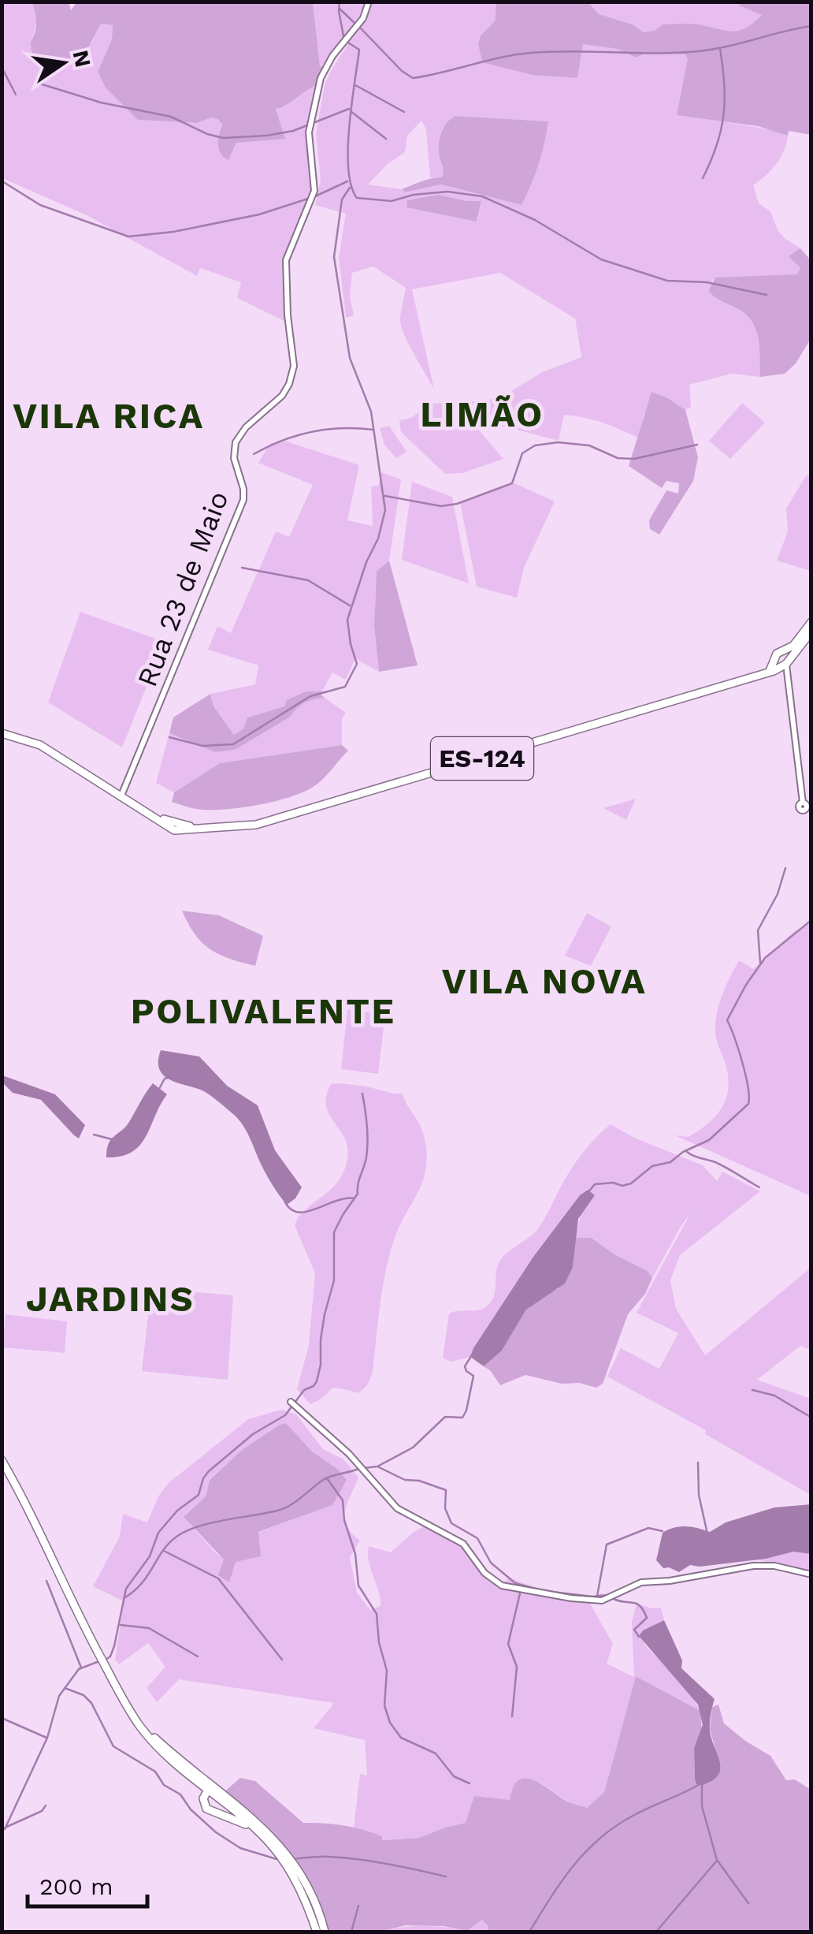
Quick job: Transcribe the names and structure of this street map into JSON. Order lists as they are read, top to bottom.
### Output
{
  "streets": {
    "main road": ["ES-124"],
    "street": ["Rua 23 de Maio"]
  },
  "crossings": [
    ["Rua 23 de Maio", "ES-124"]
  ],
  "districts": [
    "LIMÃO",
    "VILA RICA",
    "VILA NOVA",
    "POLIVALENTE",
    "JARDINS"
  ],
  "scale_bar": "200 m",
  "north": "right"
}
